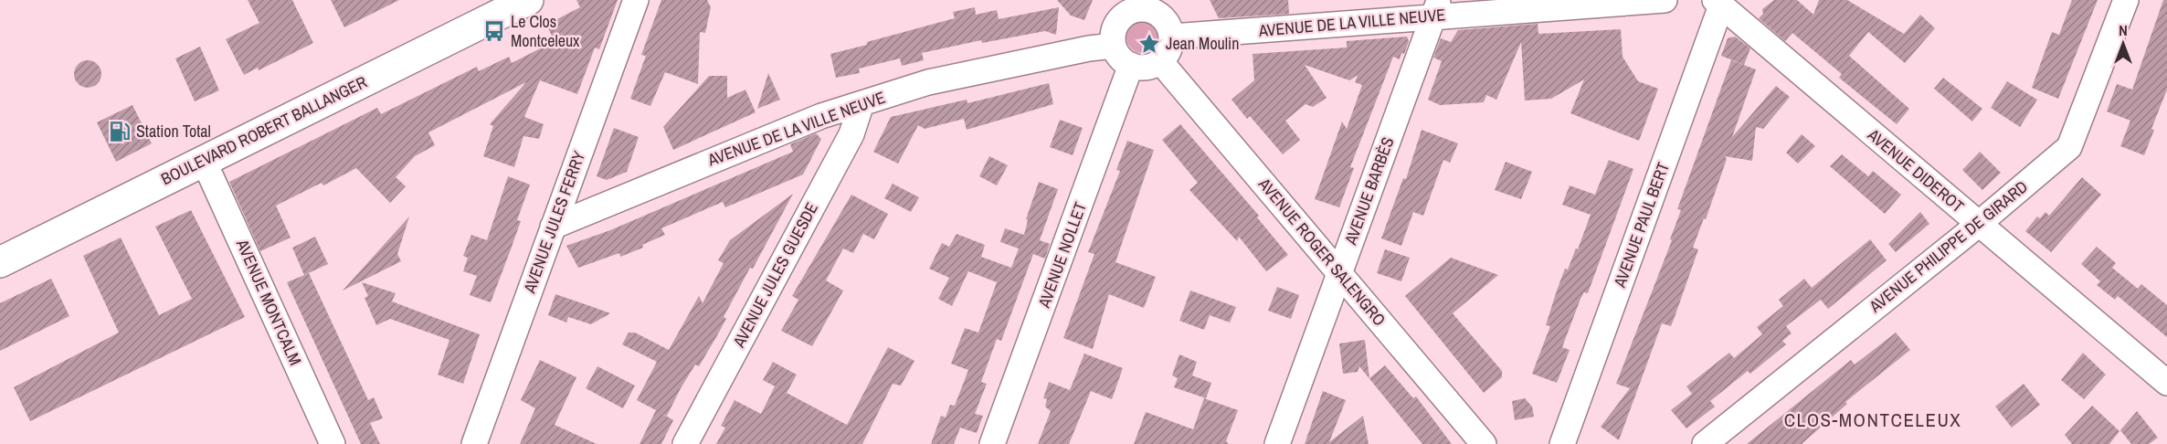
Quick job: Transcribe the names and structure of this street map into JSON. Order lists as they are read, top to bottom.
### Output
{
  "streets": {
    "main road": ["BOULEVARD ROBERT BALLANGER"],
    "street": [
      "AVENUE DE LA VILLE NEUVE",
      "AVENUE DIDEROT",
      "AVENUE BARBÈS",
      "AVENUE JULES FERRY",
      "AVENUE PAUL BERT",
      "AVENUE PHILIPPE DE GIRARD",
      "AVENUE ROGER SALENGRO",
      "AVENUE NOLLET",
      "AVENUE JULES GUESDE",
      "AVENUE MONTCALM"
    ]
  },
  "crossings": [
    ["AVENUE DE LA VILLE NEUVE", "AVENUE BARBÈS"],
    ["AVENUE DE LA VILLE NEUVE", "AVENUE JULES FERRY"],
    ["AVENUE DE LA VILLE NEUVE", "AVENUE ROGER SALENGRO"],
    ["AVENUE DE LA VILLE NEUVE", "AVENUE NOLLET"],
    ["AVENUE DE LA VILLE NEUVE", "AVENUE JULES GUESDE"],
    ["BOULEVARD ROBERT BALLANGER", "AVENUE MONTCALM"],
    ["AVENUE DIDEROT", "AVENUE PAUL BERT"],
    ["AVENUE DIDEROT", "AVENUE PHILIPPE DE GIRARD"],
    ["AVENUE BARBÈS", "AVENUE ROGER SALENGRO"],
    ["AVENUE ROGER SALENGRO", "AVENUE NOLLET"]
  ],
  "districts": ["CLOS-MONTCELEUX"],
  "places": {
    "bus stop": ["Le Clos Montceleux"],
    "place": ["Jean Moulin"],
    "fuel station": ["Station Total"]
  },
  "north": "top"
}
